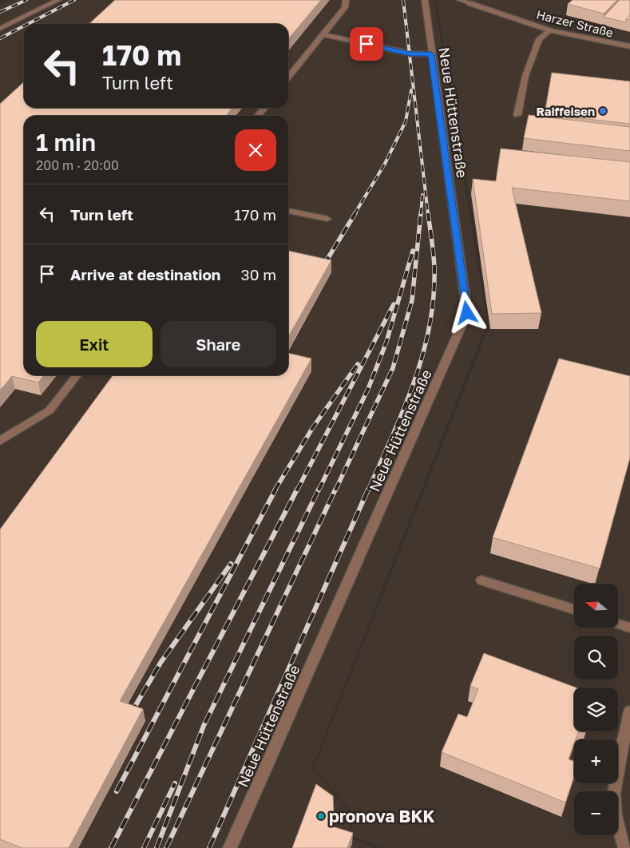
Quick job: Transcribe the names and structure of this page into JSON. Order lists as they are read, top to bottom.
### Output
{
  "streets": {
    "street": ["Harzer Straße", "Neue Hüttenstraße"]
  },
  "places": ["Raiffeisen", "pronova BKK"],
  "north": "left",
  "page": {
    "turn": ["170 m", "Turn left"],
    "heading": ["1 min", "200 m · 20:00"],
    "list": [
      {
        "name": "Turn left",
        "value": "170 m"
      },
      {
        "name": "Arrive at destination",
        "value": "30 m"
      }
    ],
    "buttons": ["Exit", "Share"],
    "map_buttons": ["+", "−"]
  }
}
